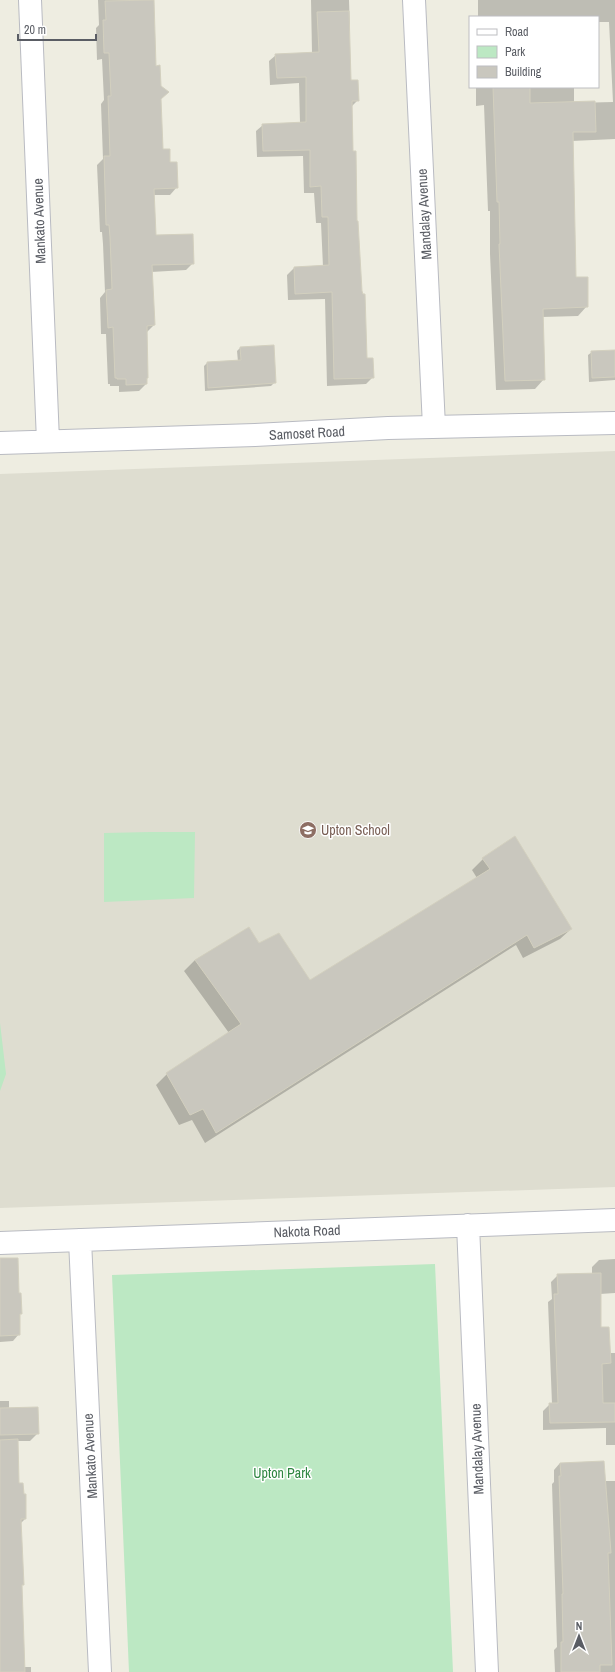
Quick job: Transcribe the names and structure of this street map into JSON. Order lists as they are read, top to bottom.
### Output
{
  "streets": {
    "street": [
      "Mandalay Avenue",
      "Mankato Avenue",
      "Samoset Road",
      "Nakota Road"
    ]
  },
  "crossings": [
    ["Mandalay Avenue", "Samoset Road"],
    ["Mandalay Avenue", "Nakota Road"],
    ["Mankato Avenue", "Samoset Road"],
    ["Mankato Avenue", "Nakota Road"]
  ],
  "parks": ["Upton Park"],
  "places": {
    "school or university": ["Upton School"]
  },
  "legend": ["Road", "Park", "Building"],
  "scale_bar": "20 m",
  "north": "top"
}
